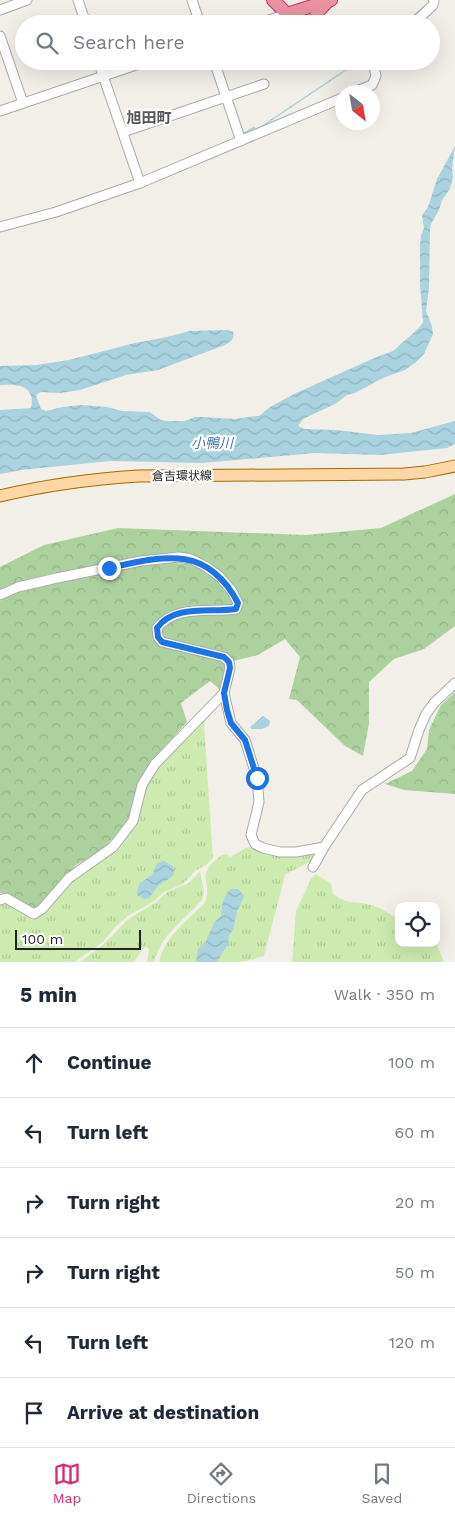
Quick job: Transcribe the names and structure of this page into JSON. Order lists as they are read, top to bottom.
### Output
{
  "streets": {
    "main road": ["倉吉環状線"]
  },
  "districts": ["旭田町"],
  "water": ["小鴨川"],
  "scale_bar": "100 m",
  "north": "bottom right",
  "page": {
    "search": "Search here",
    "scale": "100 m",
    "heading": ["5 min", "Walk · 350 m"],
    "list": [
      ["Continue", "100 m"],
      ["Turn left", "60 m"],
      ["Turn right", "20 m"],
      ["Turn right", "50 m"],
      ["Turn left", "120 m"],
      "Arrive at destination"
    ],
    "nav": ["Map", "Directions", "Saved"]
  }
}
